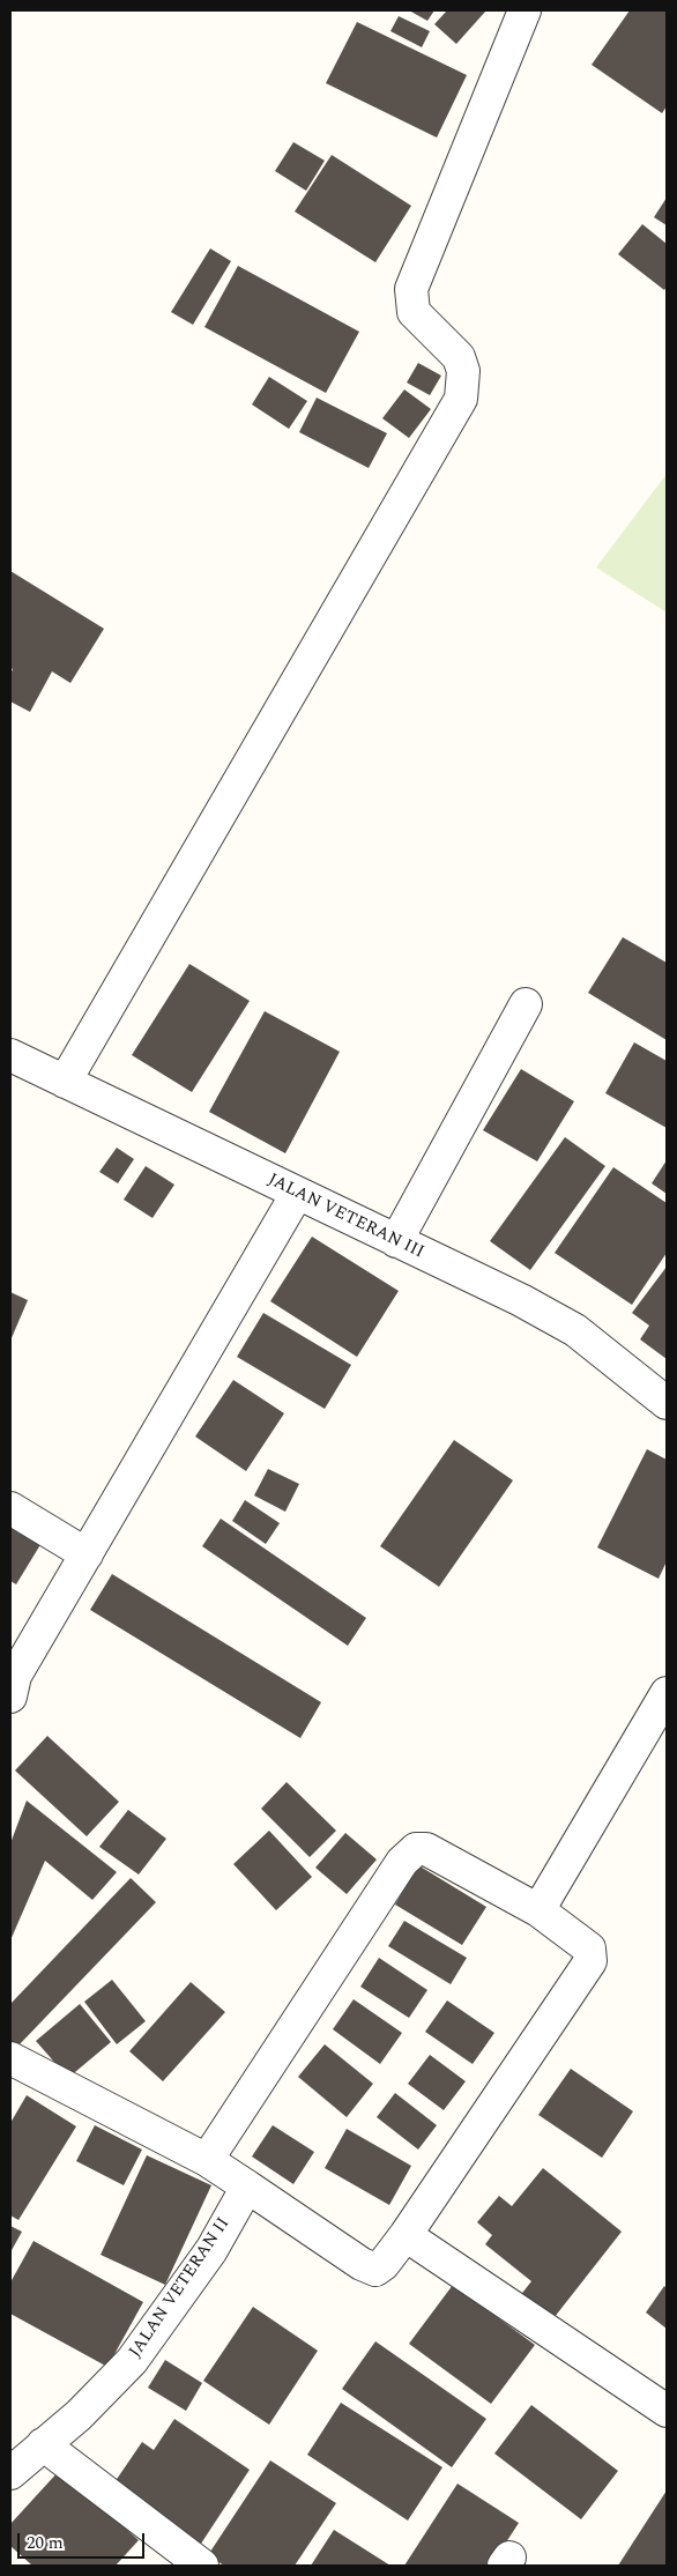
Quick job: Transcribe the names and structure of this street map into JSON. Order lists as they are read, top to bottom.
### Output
{
  "streets": {
    "street": ["JALAN VETERAN III", "JALAN VETERAN II"]
  },
  "scale_bar": "20 m"
}
